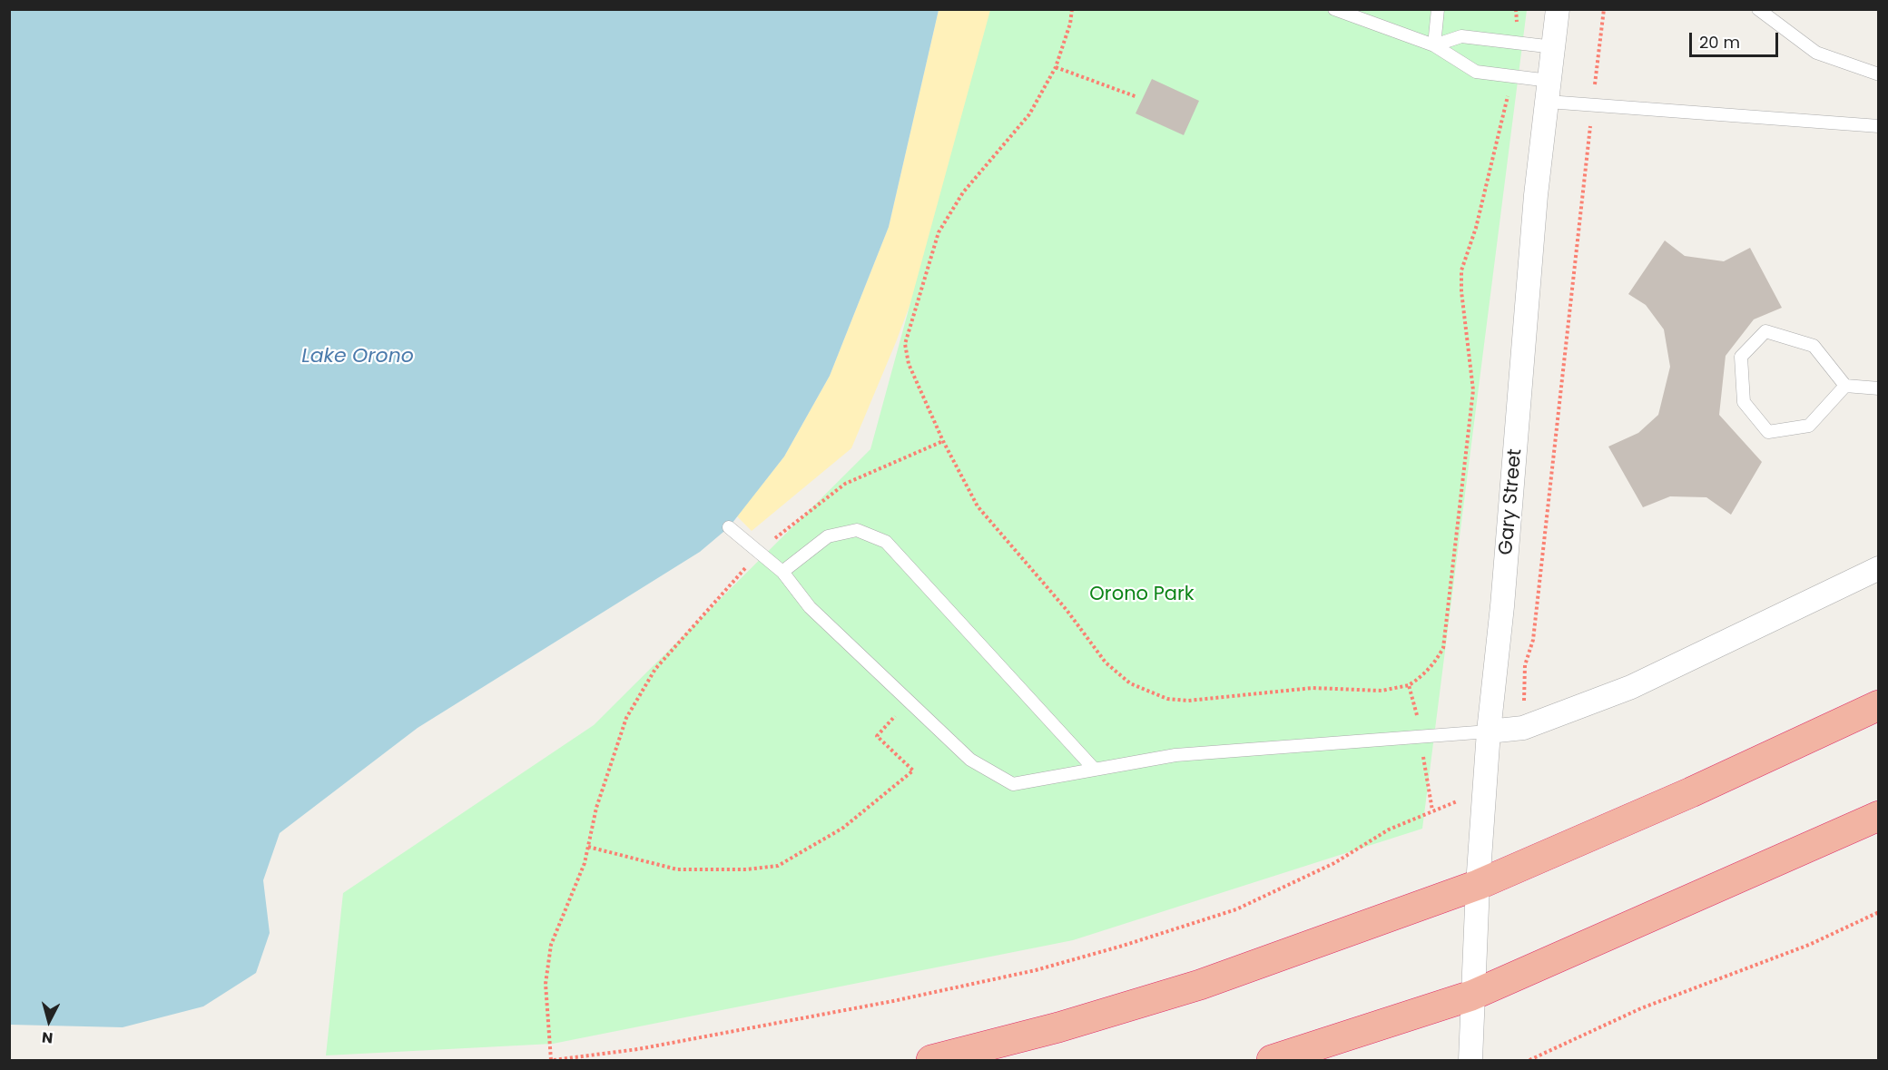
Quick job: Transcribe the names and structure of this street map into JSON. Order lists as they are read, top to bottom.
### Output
{
  "streets": {
    "street": ["Gary Street"]
  },
  "water": ["Lake Orono"],
  "parks": ["Orono Park"],
  "scale_bar": "20 m",
  "north": "bottom"
}
